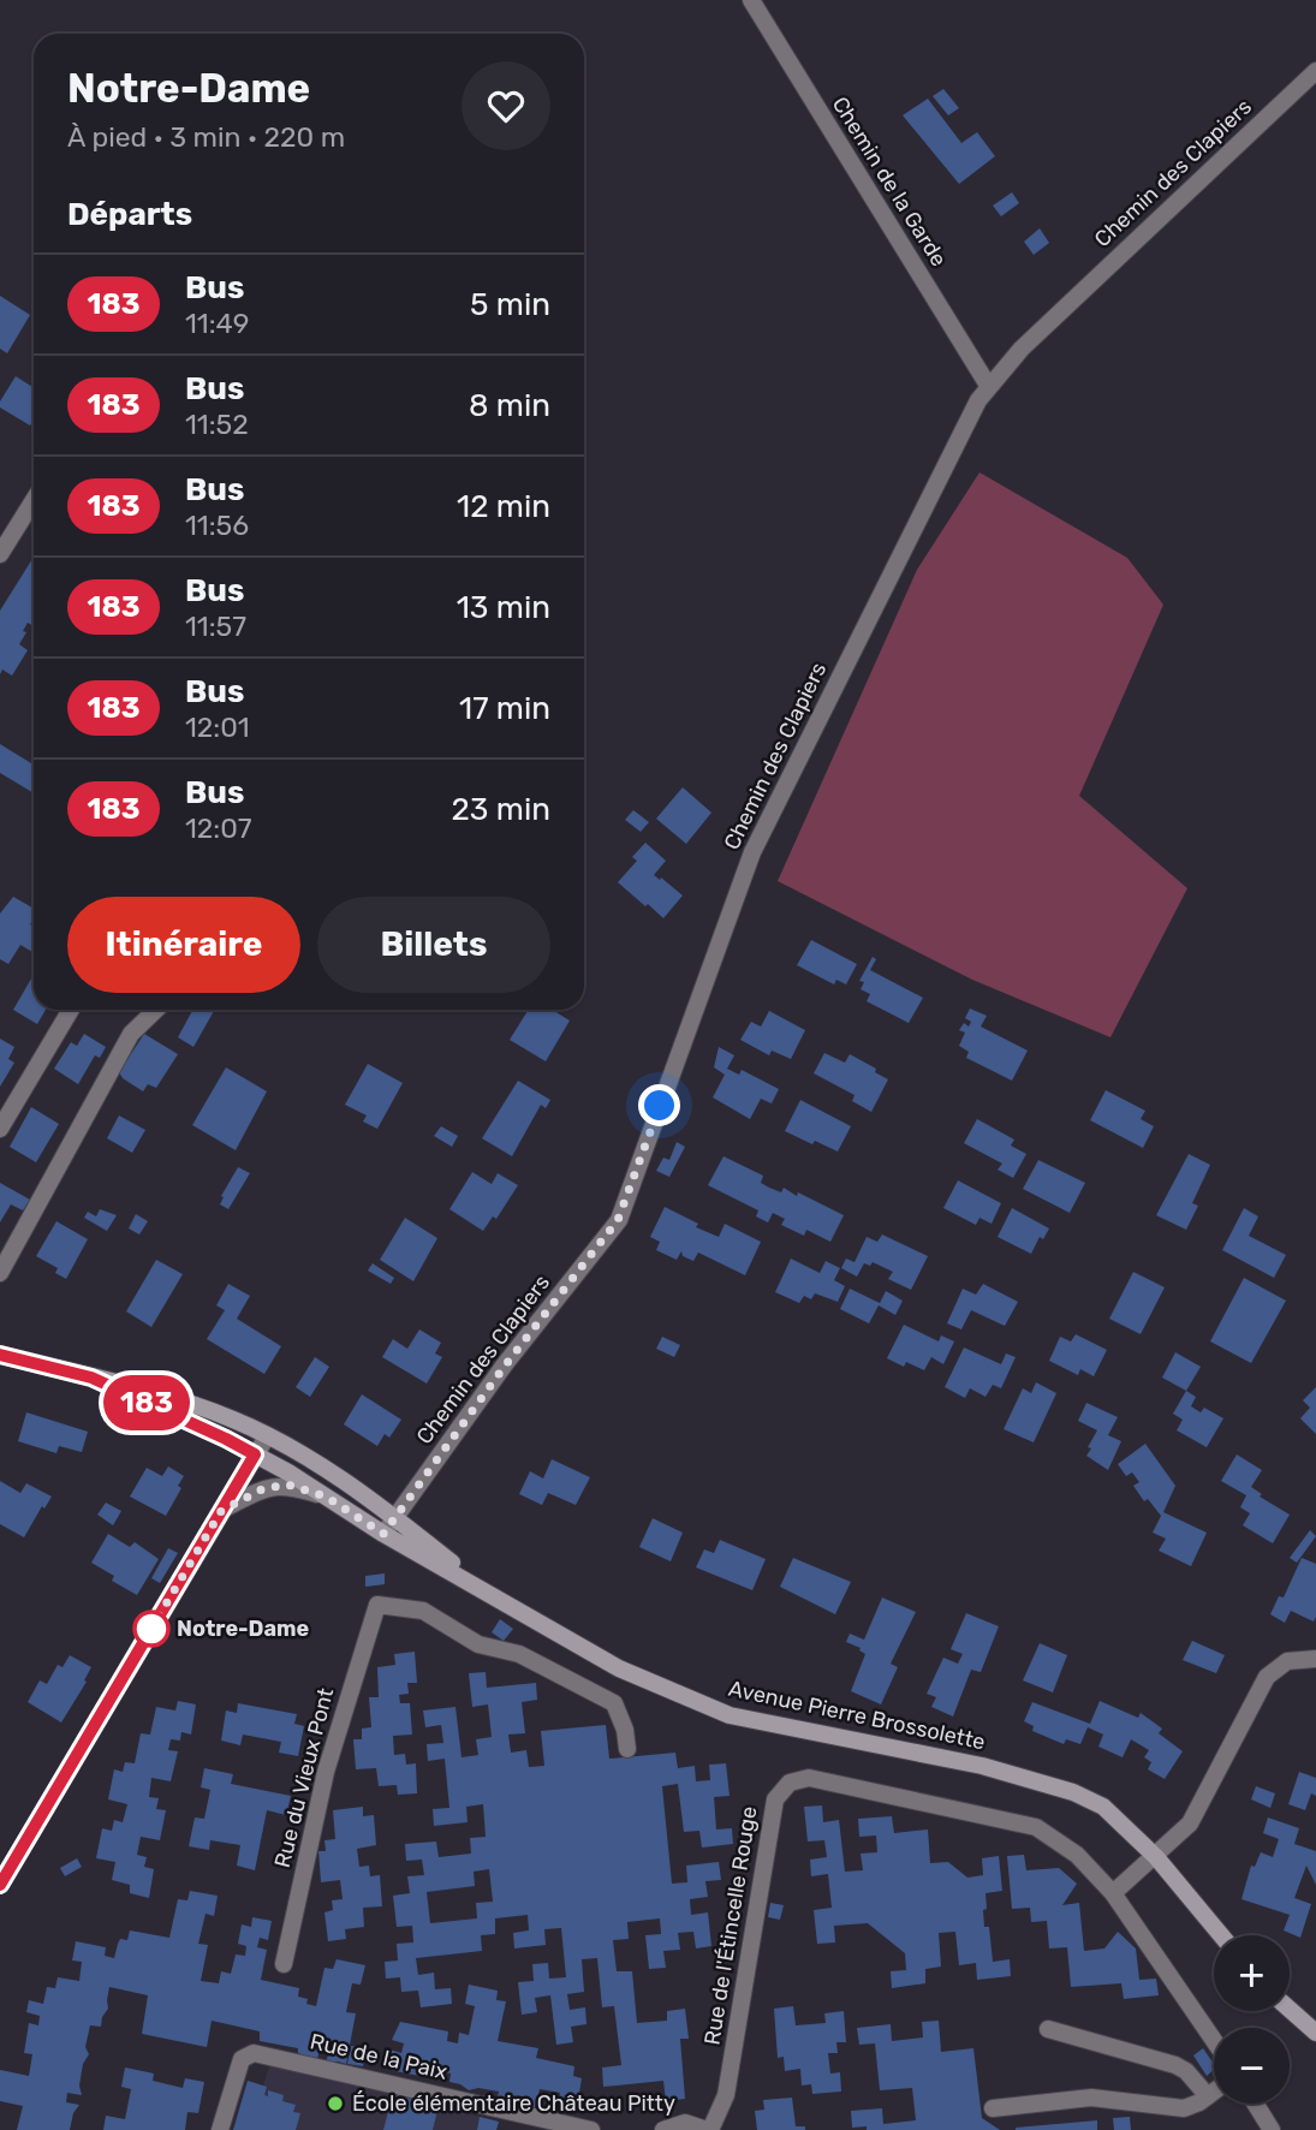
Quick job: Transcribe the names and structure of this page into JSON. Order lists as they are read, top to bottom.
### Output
{
  "streets": {
    "street": [
      "Chemin des Clapiers",
      "Chemin de la Garde",
      "Avenue Pierre Brossolette",
      "Rue du Vieux Pont",
      "Rue de l'Étincelle Rouge",
      "Rue de la Paix"
    ]
  },
  "crossings": [
    ["Chemin des Clapiers", "Chemin de la Garde"],
    ["Chemin des Clapiers", "Avenue Pierre Brossolette"]
  ],
  "places": ["Notre-Dame", "École élémentaire Château Pitty"],
  "lines": ["bus line 183"],
  "page": {
    "on_map": "183",
    "heading": [
      ["Notre-Dame", "À pied · 3 min · 220 m"],
      "Départs"
    ],
    "list": [
      {
        "mark": "183",
        "name": "Bus",
        "note": "11:49",
        "value": "5 min"
      },
      {
        "mark": "183",
        "name": "Bus",
        "note": "11:52",
        "value": "8 min"
      },
      {
        "mark": "183",
        "name": "Bus",
        "note": "11:56",
        "value": "12 min"
      },
      {
        "mark": "183",
        "name": "Bus",
        "note": "11:57",
        "value": "13 min"
      },
      {
        "mark": "183",
        "name": "Bus",
        "note": "12:01",
        "value": "17 min"
      },
      {
        "mark": "183",
        "name": "Bus",
        "note": "12:07",
        "value": "23 min"
      }
    ],
    "buttons": ["Itinéraire", "Billets"],
    "map_buttons": ["+", "−"]
  }
}
